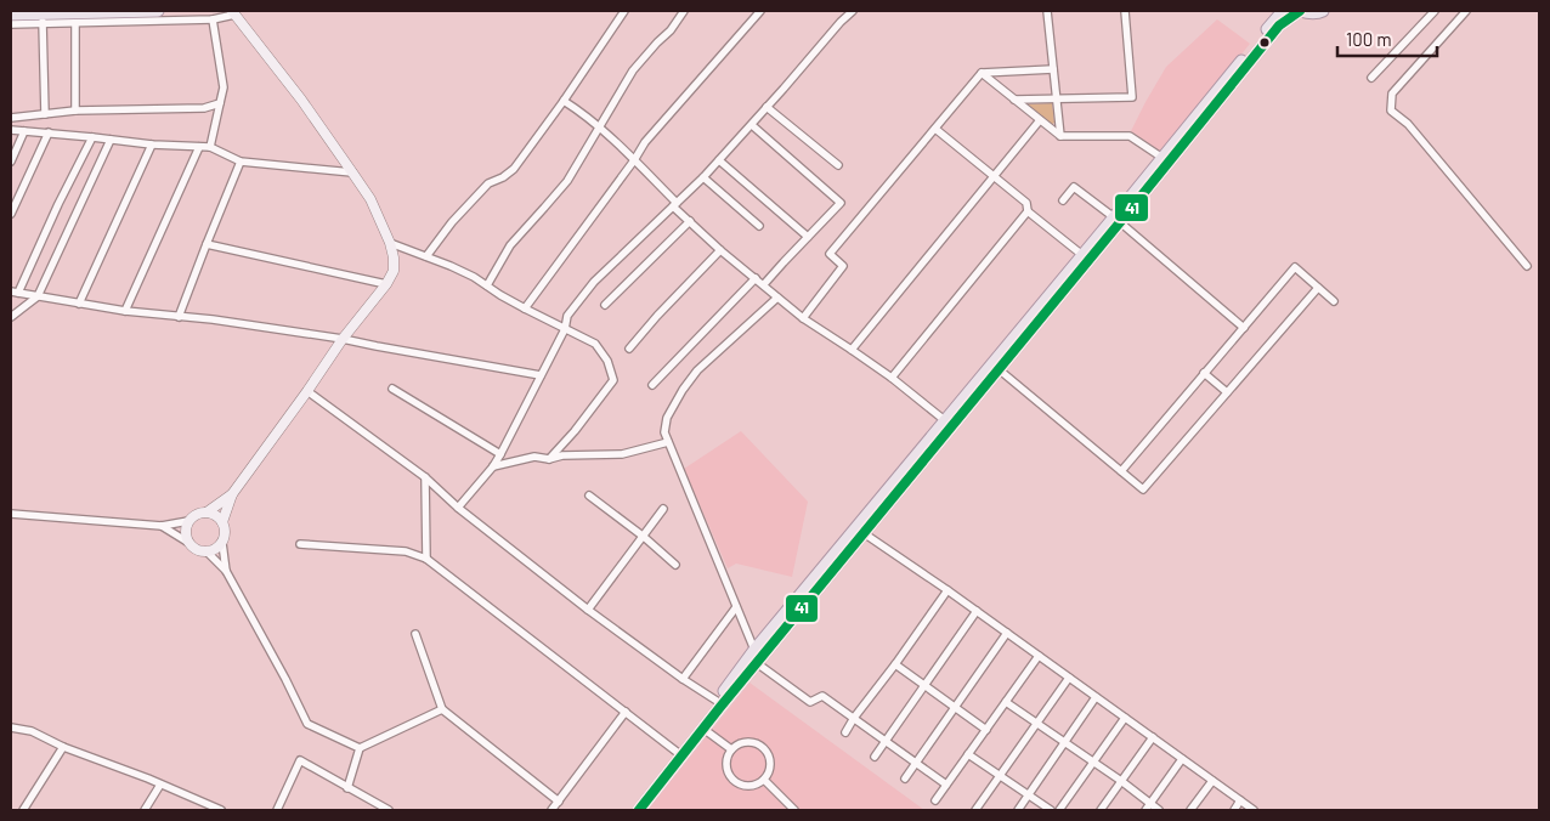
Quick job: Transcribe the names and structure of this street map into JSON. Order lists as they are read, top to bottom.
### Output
{
  "lines": ["transit line 41"],
  "scale_bar": "100 m"
}
